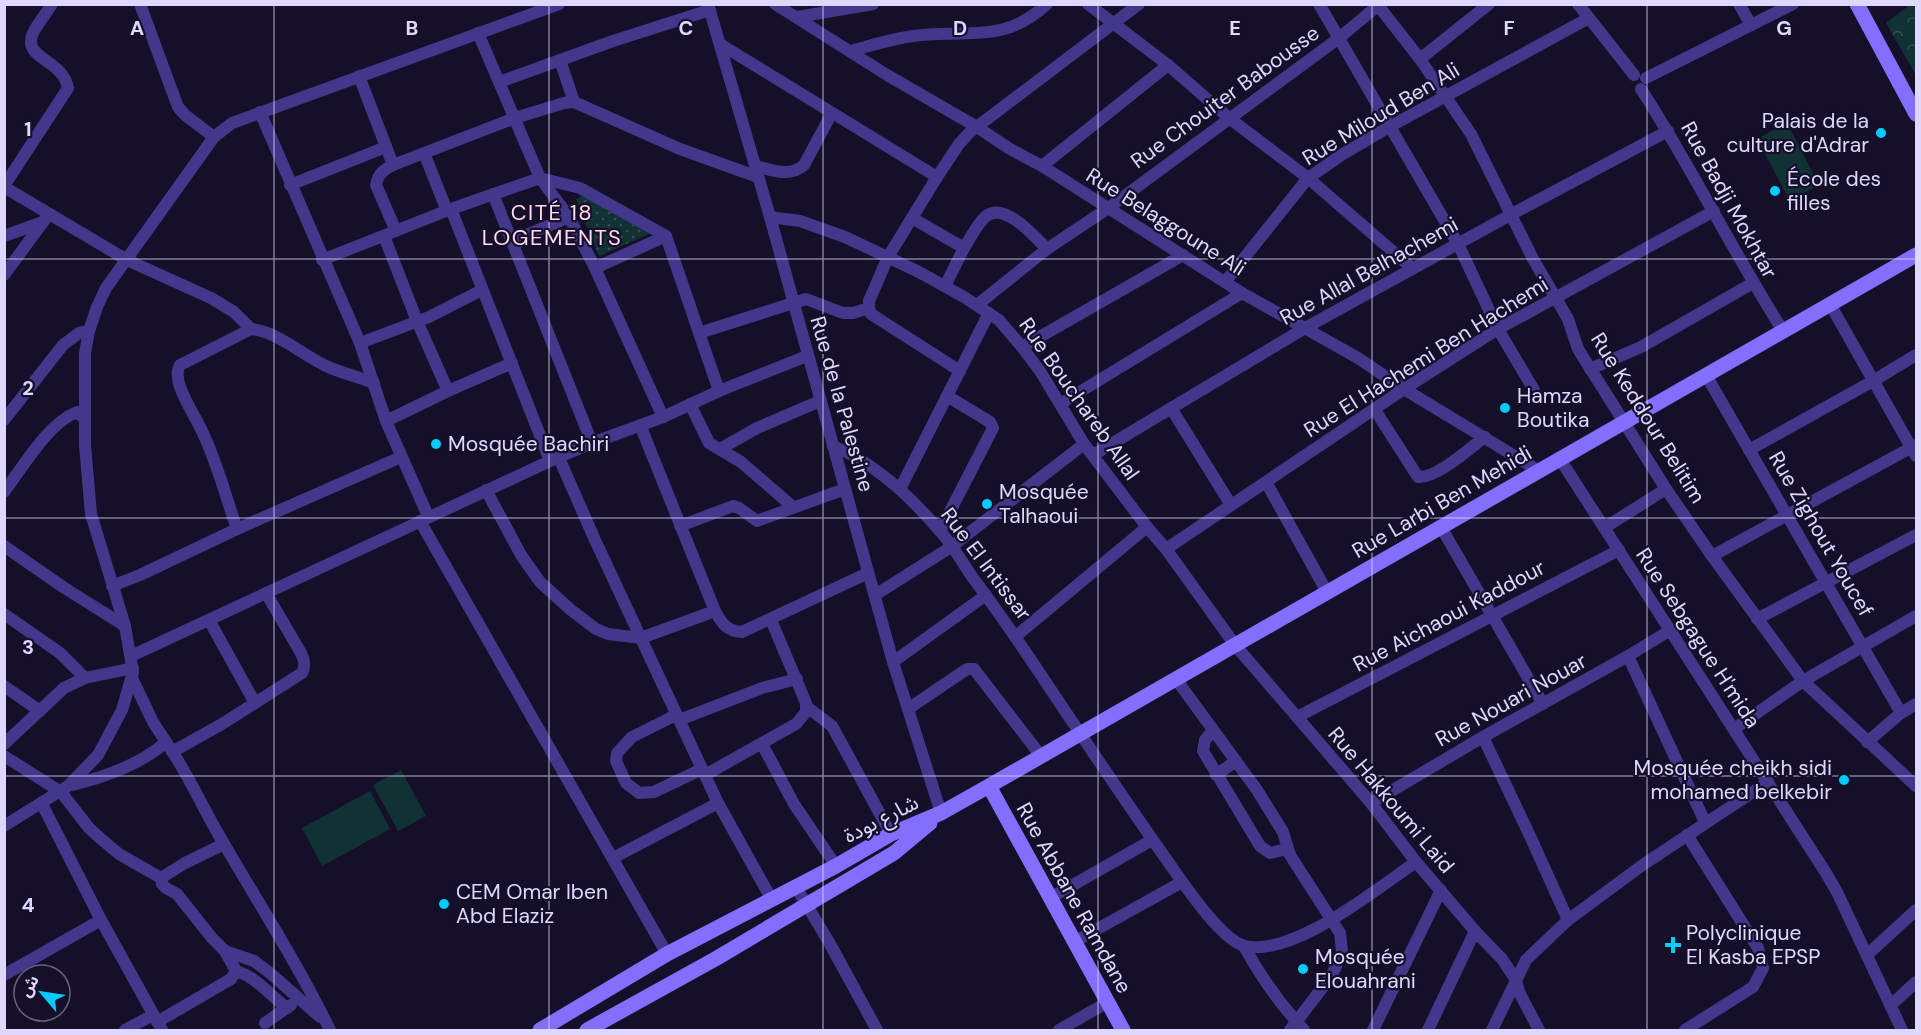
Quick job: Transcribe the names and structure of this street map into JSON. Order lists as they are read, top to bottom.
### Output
{
  "streets": {
    "street": [
      "Rue Chouiter Babousse",
      "Rue Miloud Ben Ali",
      "Rue Badji Mokhtar",
      "Rue Belaggoune Ali",
      "Rue Allal Belhachemi",
      "Rue El Hachemi Ben Hachemi",
      "Rue Bouchareb Allal",
      "Rue de la Palestine",
      "Rue Keddour Belitim",
      "Rue Larbi Ben Mehidi",
      "Rue Zighout Youcef",
      "Rue El Intissar",
      "Rue Aichaoui Kaddour",
      "Rue Sebgague H'mida",
      "Rue Nouari Nouar",
      "Rue Hakkoumi Laid",
      "شارع بودة",
      "Rue Abbane Ramdane"
    ]
  },
  "crossings": [
    ["Rue Chouiter Babousse", "Rue Belaggoune Ali"],
    ["Rue Chouiter Babousse", "Rue Bouchareb Allal"],
    ["Rue Chouiter Babousse", "Rue Keddour Belitim"],
    ["Rue Miloud Ben Ali", "Rue Badji Mokhtar"],
    ["Rue Miloud Ben Ali", "Rue Belaggoune Ali"],
    ["Rue Miloud Ben Ali", "Rue Keddour Belitim"],
    ["Rue Badji Mokhtar", "Rue Allal Belhachemi"],
    ["Rue Badji Mokhtar", "Rue El Hachemi Ben Hachemi"],
    ["Rue Badji Mokhtar", "Rue Larbi Ben Mehidi"],
    ["Rue Belaggoune Ali", "Rue Allal Belhachemi"],
    ["Rue Belaggoune Ali", "Rue El Hachemi Ben Hachemi"],
    ["Rue Belaggoune Ali", "Rue Larbi Ben Mehidi"],
    ["Rue Allal Belhachemi", "Rue Bouchareb Allal"],
    ["Rue Allal Belhachemi", "Rue Keddour Belitim"],
    ["Rue El Hachemi Ben Hachemi", "Rue Bouchareb Allal"],
    ["Rue El Hachemi Ben Hachemi", "Rue Keddour Belitim"],
    ["Rue Bouchareb Allal", "Rue de la Palestine"],
    ["Rue Bouchareb Allal", "Rue Larbi Ben Mehidi"],
    ["Rue Bouchareb Allal", "Rue Hakkoumi Laid"],
    ["Rue de la Palestine", "Rue Larbi Ben Mehidi"],
    ["Rue de la Palestine", "Rue El Intissar"],
    ["Rue de la Palestine", "شارع بودة"],
    ["Rue Keddour Belitim", "Rue Larbi Ben Mehidi"],
    ["Rue Larbi Ben Mehidi", "Rue Zighout Youcef"],
    ["Rue Larbi Ben Mehidi", "Rue El Intissar"],
    ["Rue Larbi Ben Mehidi", "Rue Sebgague H'mida"],
    ["Rue Larbi Ben Mehidi", "Rue Hakkoumi Laid"],
    ["Rue Larbi Ben Mehidi", "شارع بودة"],
    ["Rue Larbi Ben Mehidi", "Rue Abbane Ramdane"],
    ["Rue Aichaoui Kaddour", "Rue Sebgague H'mida"],
    ["Rue Aichaoui Kaddour", "Rue Hakkoumi Laid"],
    ["Rue Sebgague H'mida", "Rue Nouari Nouar"],
    ["Rue Nouari Nouar", "Rue Hakkoumi Laid"]
  ],
  "districts": ["CITÉ 18 LOGEMENTS"],
  "places": {
    "other": [
      "Palais de la culture d'Adrar",
      "École des filles",
      "Hamza Boutika",
      "Mosquée Bachiri",
      "Mosquée Talhaoui",
      "Mosquée cheikh sidi mohamed belkebir",
      "CEM Omar Iben Abd Elaziz",
      "Mosquée Elouahrani"
    ],
    "health": ["Polyclinique El Kasba EPSP"]
  },
  "north": "top left",
  "grid": {
    "columns": [
      "A",
      "B",
      "C",
      "D",
      "E",
      "F",
      "G"
    ],
    "rows": [
      "1",
      "2",
      "3",
      "4"
    ]
  }
}
